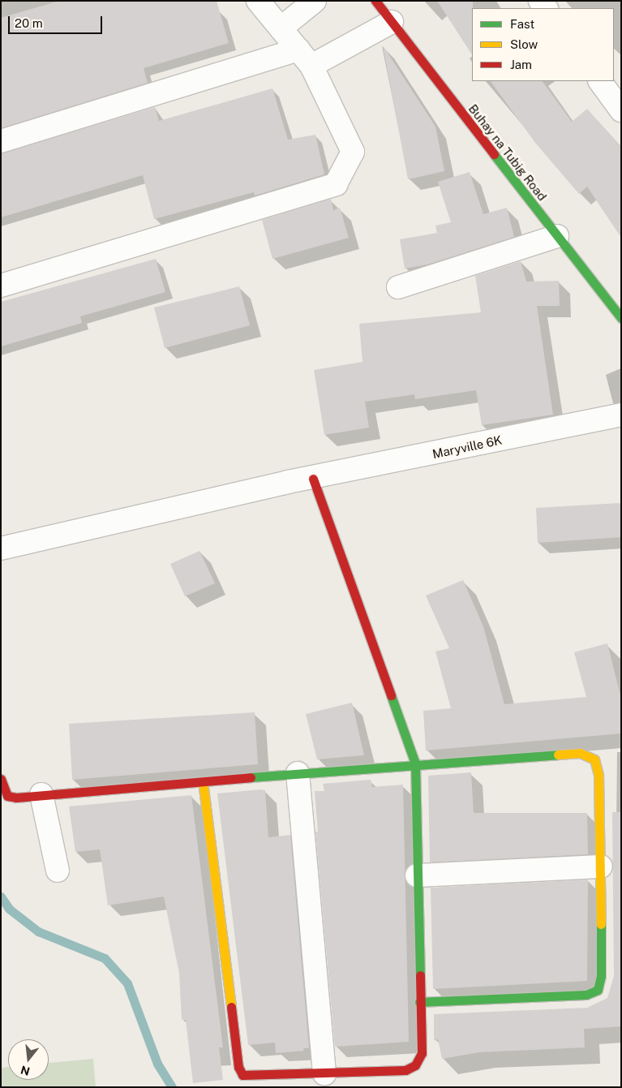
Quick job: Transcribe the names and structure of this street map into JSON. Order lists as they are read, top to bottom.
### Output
{
  "streets": {
    "street": ["Buhay na Tubig Road", "Maryville 6K"]
  },
  "legend": ["Fast", "Slow", "Jam"],
  "scale_bar": "20 m",
  "north": "bottom"
}
